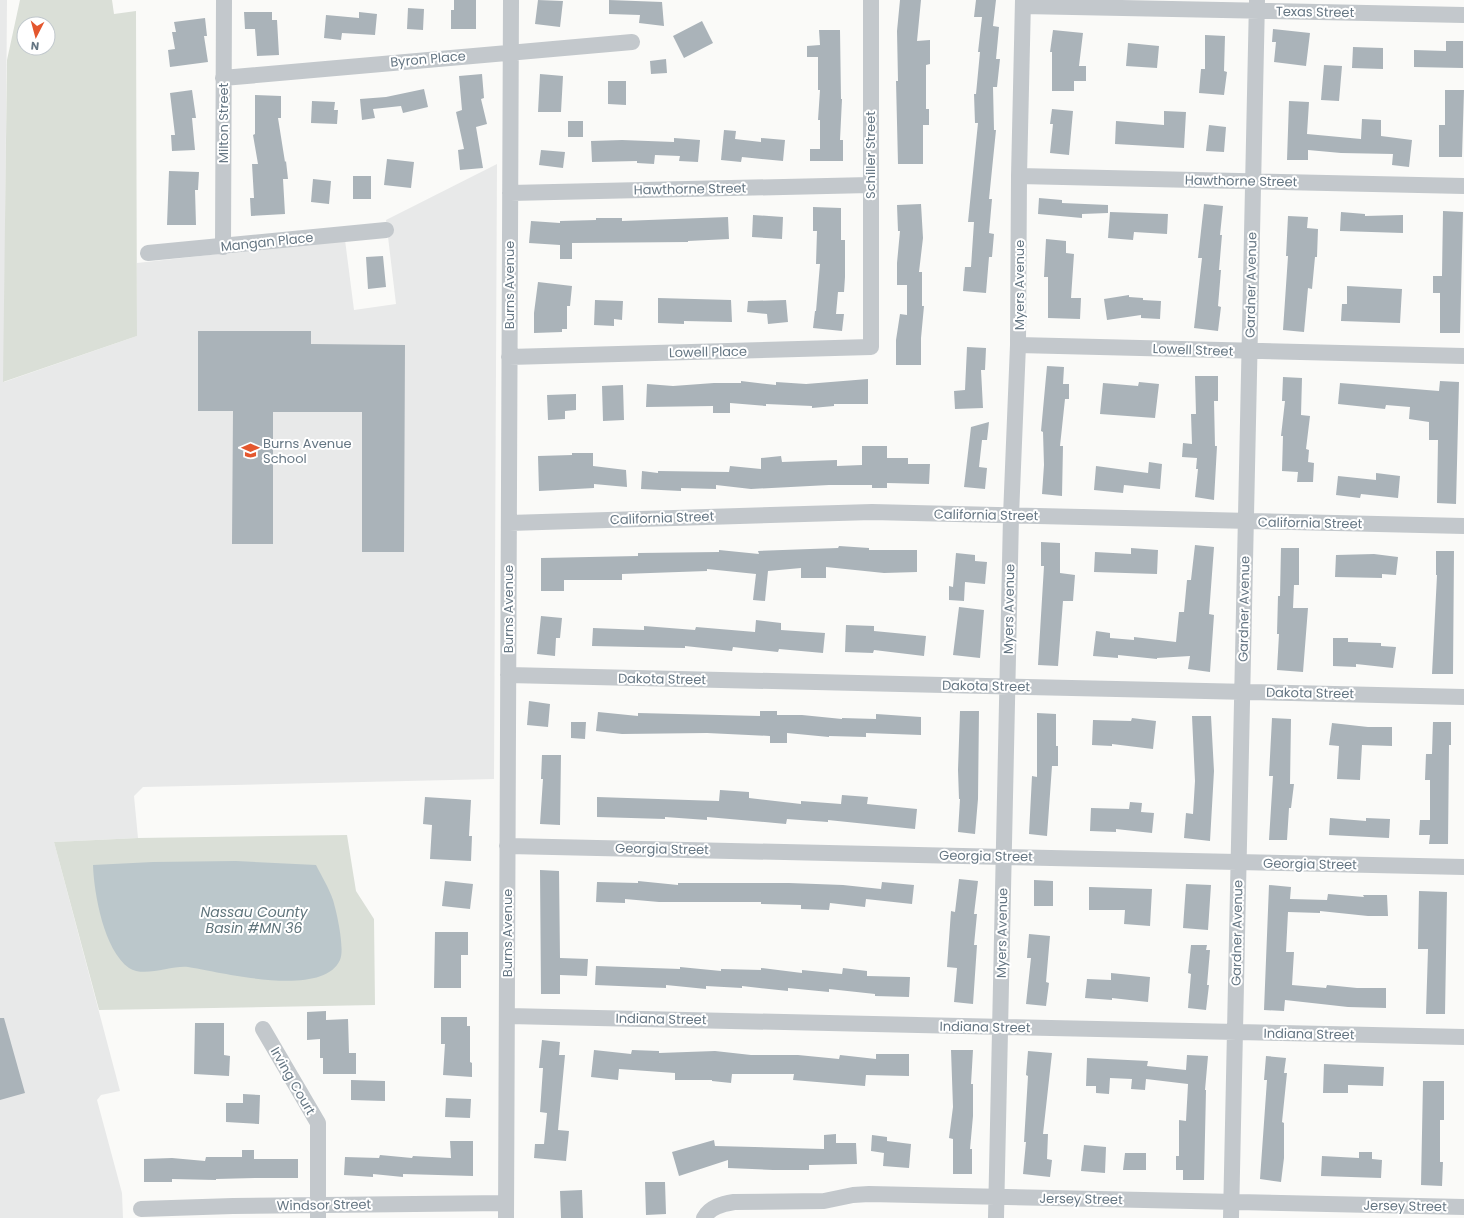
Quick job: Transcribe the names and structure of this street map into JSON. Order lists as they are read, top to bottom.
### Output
{
  "streets": {
    "street": [
      "Texas Street",
      "Byron Place",
      "Milton Street",
      "Schiller Street",
      "Hawthorne Street",
      "Mangan Place",
      "Burns Avenue",
      "Myers Avenue",
      "Gardner Avenue",
      "Lowell Street",
      "Lowell Place",
      "California Street",
      "Dakota Street",
      "Georgia Street",
      "Indiana Street",
      "Irving Court",
      "Jersey Street",
      "Windsor Street"
    ]
  },
  "crossings": [
    ["Texas Street", "Myers Avenue"],
    ["Texas Street", "Gardner Avenue"],
    ["Byron Place", "Milton Street"],
    ["Byron Place", "Burns Avenue"],
    ["Milton Street", "Mangan Place"],
    ["Schiller Street", "Hawthorne Street"],
    ["Schiller Street", "Lowell Place"],
    ["Hawthorne Street", "Burns Avenue"],
    ["Hawthorne Street", "Myers Avenue"],
    ["Hawthorne Street", "Gardner Avenue"],
    ["Burns Avenue", "Lowell Place"],
    ["Burns Avenue", "California Street"],
    ["Burns Avenue", "Dakota Street"],
    ["Burns Avenue", "Georgia Street"],
    ["Burns Avenue", "Indiana Street"],
    ["Burns Avenue", "Windsor Street"],
    ["Myers Avenue", "Lowell Street"],
    ["Myers Avenue", "California Street"],
    ["Myers Avenue", "Dakota Street"],
    ["Myers Avenue", "Georgia Street"],
    ["Myers Avenue", "Indiana Street"],
    ["Myers Avenue", "Jersey Street"],
    ["Gardner Avenue", "Lowell Street"],
    ["Gardner Avenue", "California Street"],
    ["Gardner Avenue", "Dakota Street"],
    ["Gardner Avenue", "Georgia Street"],
    ["Gardner Avenue", "Indiana Street"],
    ["Gardner Avenue", "Jersey Street"],
    ["Irving Court", "Windsor Street"]
  ],
  "water": ["Nassau County Basin #MN 36"],
  "places": {
    "school or university": ["Burns Avenue School"]
  },
  "north": "bottom"
}
